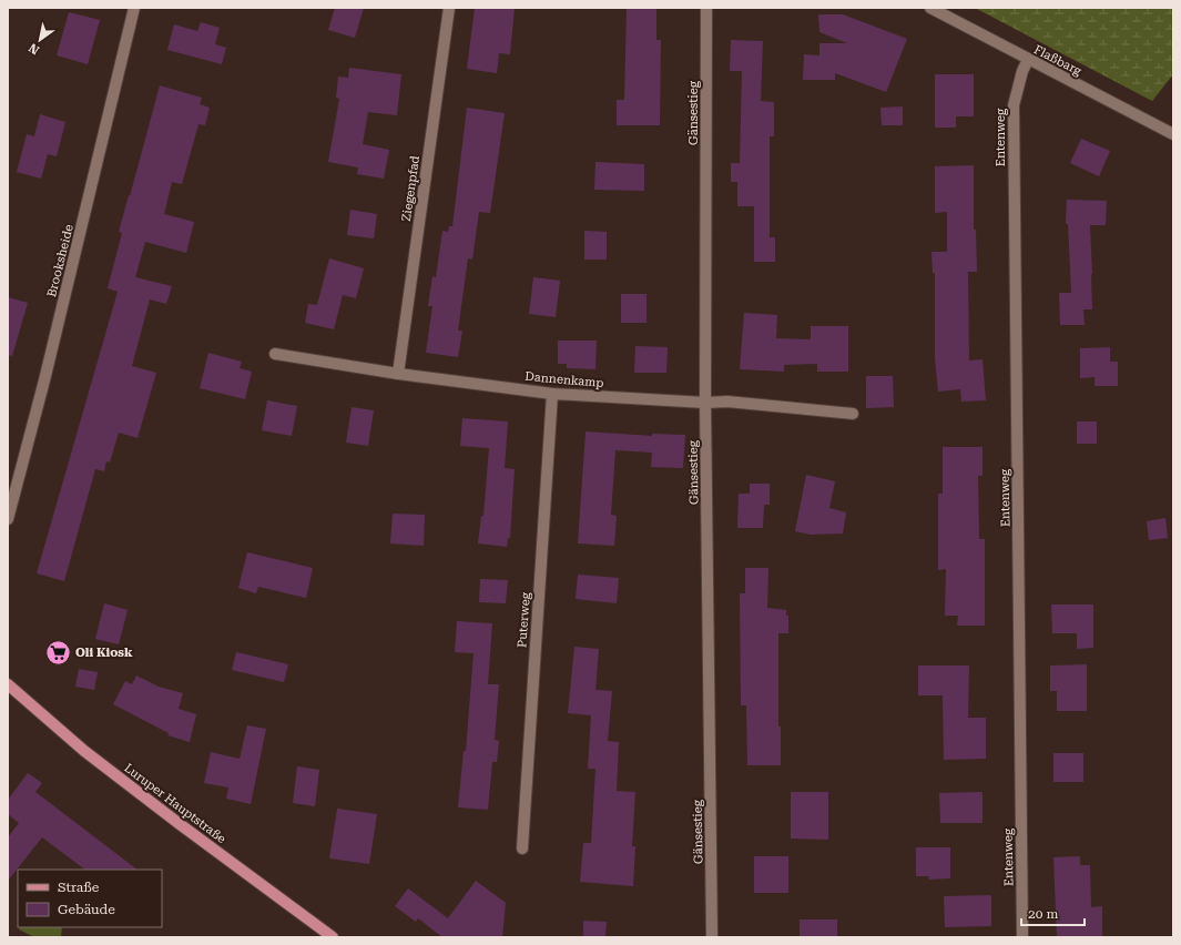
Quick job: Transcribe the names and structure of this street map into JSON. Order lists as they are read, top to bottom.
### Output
{
  "streets": {
    "main road": ["Luruper Hauptstraße"],
    "street": [
      "Flaßbarg",
      "Gänsestieg",
      "Entenweg",
      "Ziegenpfad",
      "Brooksheide",
      "Dannenkamp",
      "Puterweg"
    ]
  },
  "crossings": [
    ["Flaßbarg", "Entenweg"],
    ["Gänsestieg", "Dannenkamp"],
    ["Ziegenpfad", "Dannenkamp"],
    ["Dannenkamp", "Puterweg"]
  ],
  "places": {
    "supermarket": ["Oli Kiosk"]
  },
  "legend": ["Straße", "Gebäude"],
  "scale_bar": "20 m",
  "north": "bottom left"
}
